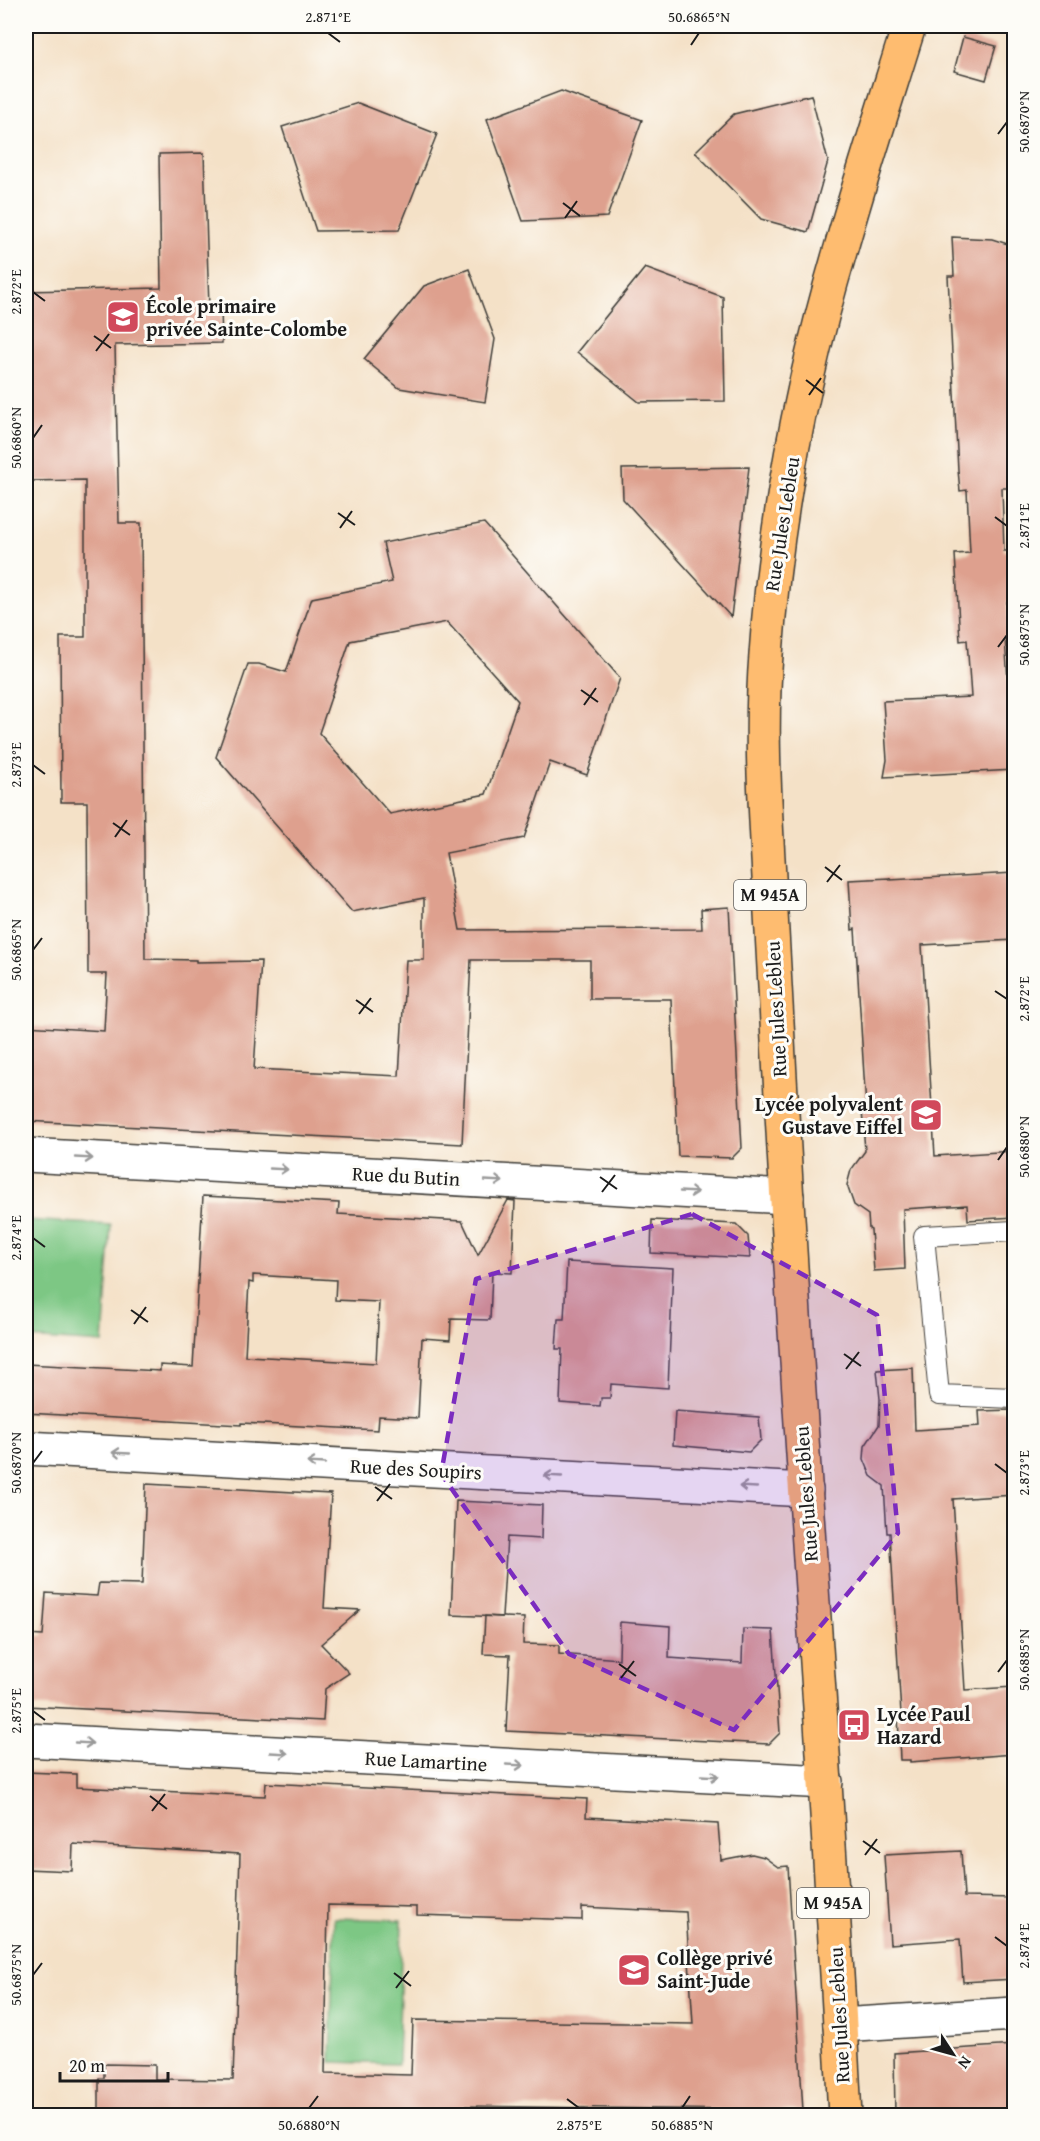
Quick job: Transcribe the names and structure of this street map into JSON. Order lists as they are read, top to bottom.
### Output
{
  "streets": {
    "main road": ["Rue Jules Lebleu", "M 945A"],
    "street": ["Rue du Butin", "Rue des Soupirs", "Rue Lamartine"]
  },
  "crossings": [
    ["Rue Jules Lebleu", "Rue du Butin"],
    ["Rue Jules Lebleu", "Rue des Soupirs"],
    ["Rue Jules Lebleu", "Rue Lamartine"]
  ],
  "one_way": ["Rue du Butin", "Rue des Soupirs", "Rue Lamartine"],
  "places": {
    "school or university": ["École primaire privée Sainte-Colombe", "Lycée polyvalent Gustave Eiffel", "Collège privé Saint-Jude"],
    "bus stop": ["Lycée Paul Hazard"]
  },
  "scale_bar": "20 m",
  "north": "bottom right",
  "coordinates": [
    "2.871°E",
    "50.6865°N",
    "50.6870°N",
    "2.872°E",
    "50.6860°N",
    "50.6875°N",
    "2.873°E",
    "50.6880°N",
    "2.874°E",
    "50.6885°N",
    "2.875°E"
  ]
}
